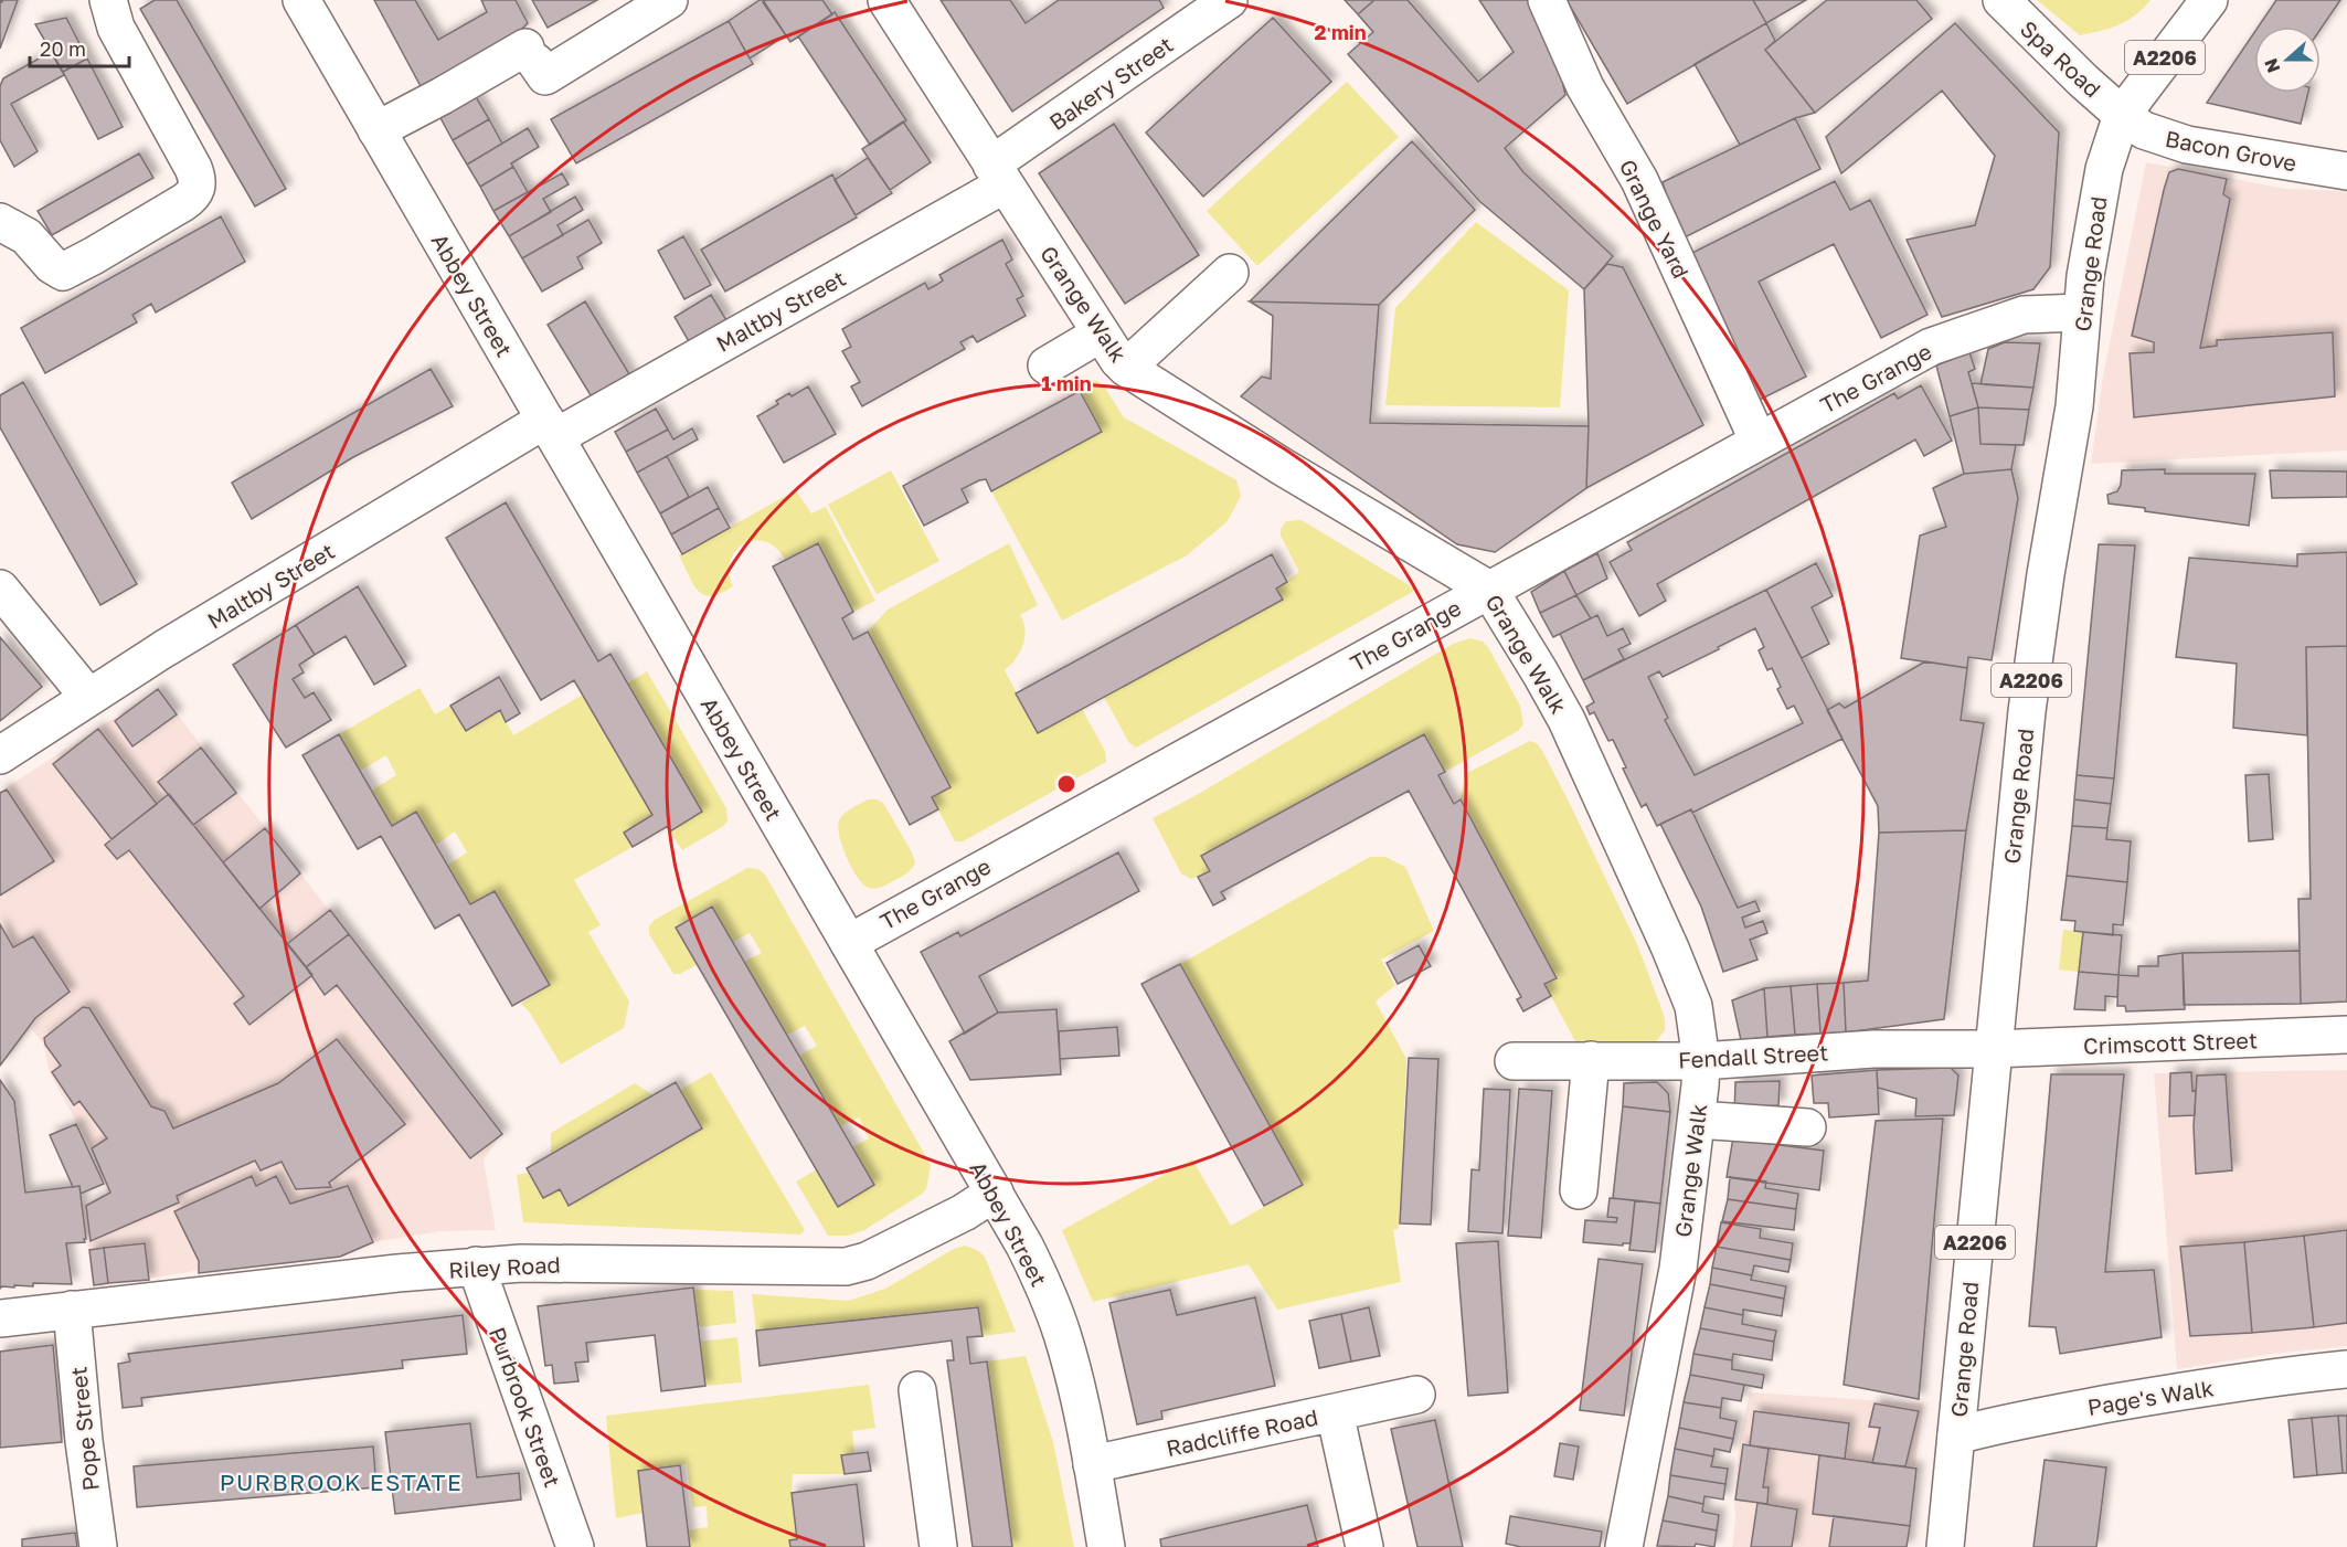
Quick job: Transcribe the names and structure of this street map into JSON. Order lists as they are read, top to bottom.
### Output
{
  "streets": {
    "street": [
      "A2206",
      "Spa Road",
      "Bakery Street",
      "Bacon Grove",
      "Grange Yard",
      "Grange Road",
      "Abbey Street",
      "Grange Walk",
      "Maltby Street",
      "The Grange",
      "Crimscott Street",
      "Fendall Street",
      "Riley Road",
      "Page's Walk",
      "Purbrook Street",
      "Pope Street",
      "Radcliffe Road"
    ]
  },
  "crossings": [
    ["Spa Road", "Bacon Grove"],
    ["Spa Road", "Grange Road"],
    ["Bakery Street", "Grange Walk"],
    ["Bakery Street", "Maltby Street"],
    ["Bacon Grove", "Grange Road"],
    ["Grange Yard", "The Grange"],
    ["Grange Road", "The Grange"],
    ["Grange Road", "Crimscott Street"],
    ["Grange Road", "Fendall Street"],
    ["Grange Road", "Page's Walk"],
    ["Abbey Street", "Maltby Street"],
    ["Abbey Street", "The Grange"],
    ["Abbey Street", "Riley Road"],
    ["Abbey Street", "Radcliffe Road"],
    ["Grange Walk", "Maltby Street"],
    ["Grange Walk", "The Grange"],
    ["Grange Walk", "Fendall Street"],
    ["Crimscott Street", "Fendall Street"],
    ["Riley Road", "Purbrook Street"],
    ["Riley Road", "Pope Street"]
  ],
  "districts": ["PURBROOK ESTATE"],
  "scale_bar": "20 m",
  "north": "left",
  "rings": ["2 min", "1 min"]
}
